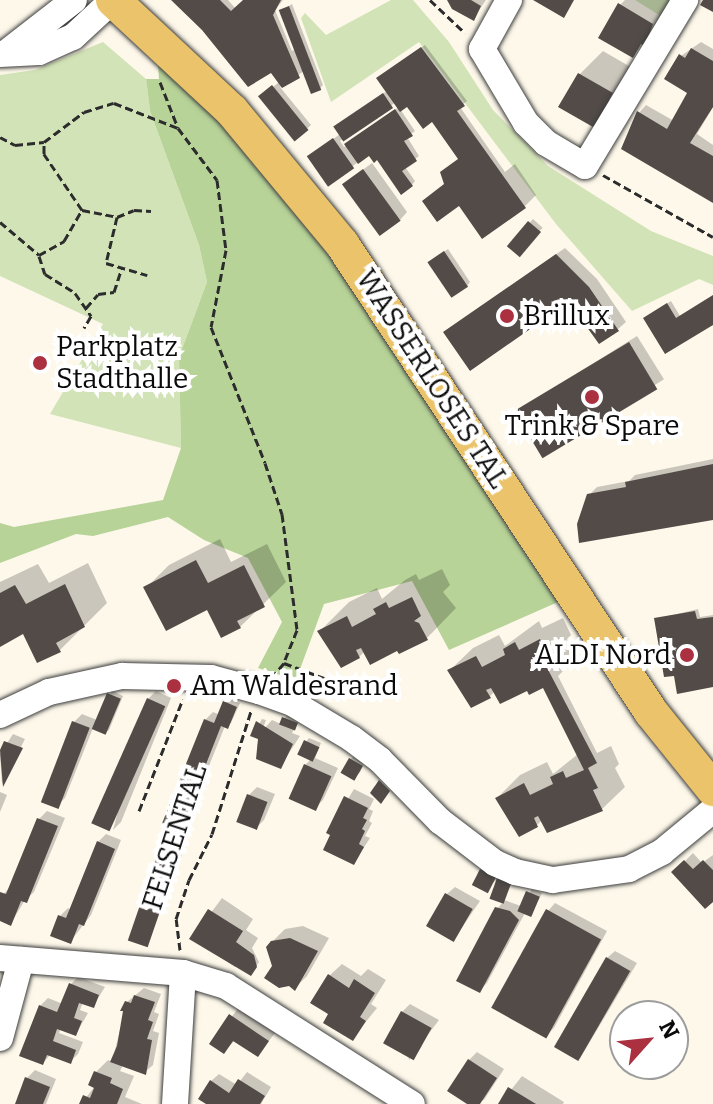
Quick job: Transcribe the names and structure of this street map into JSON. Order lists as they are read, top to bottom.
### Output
{
  "streets": {
    "main road": ["WASSERLOSES TAL"],
    "path": ["FELSENTAL"]
  },
  "places": [
    "Brillux",
    "Parkplatz Stadthalle",
    "Trink & Spare",
    "ALDI Nord",
    "Am Waldesrand"
  ],
  "north": "top right"
}
